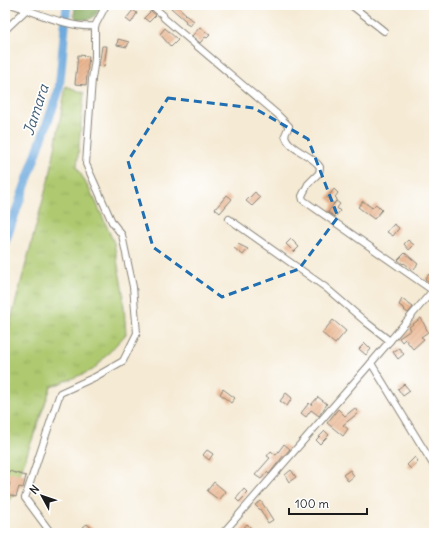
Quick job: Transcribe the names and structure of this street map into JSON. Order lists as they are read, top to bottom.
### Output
{
  "water": ["Jamara"],
  "scale_bar": "100 m",
  "north": "top left"
}
